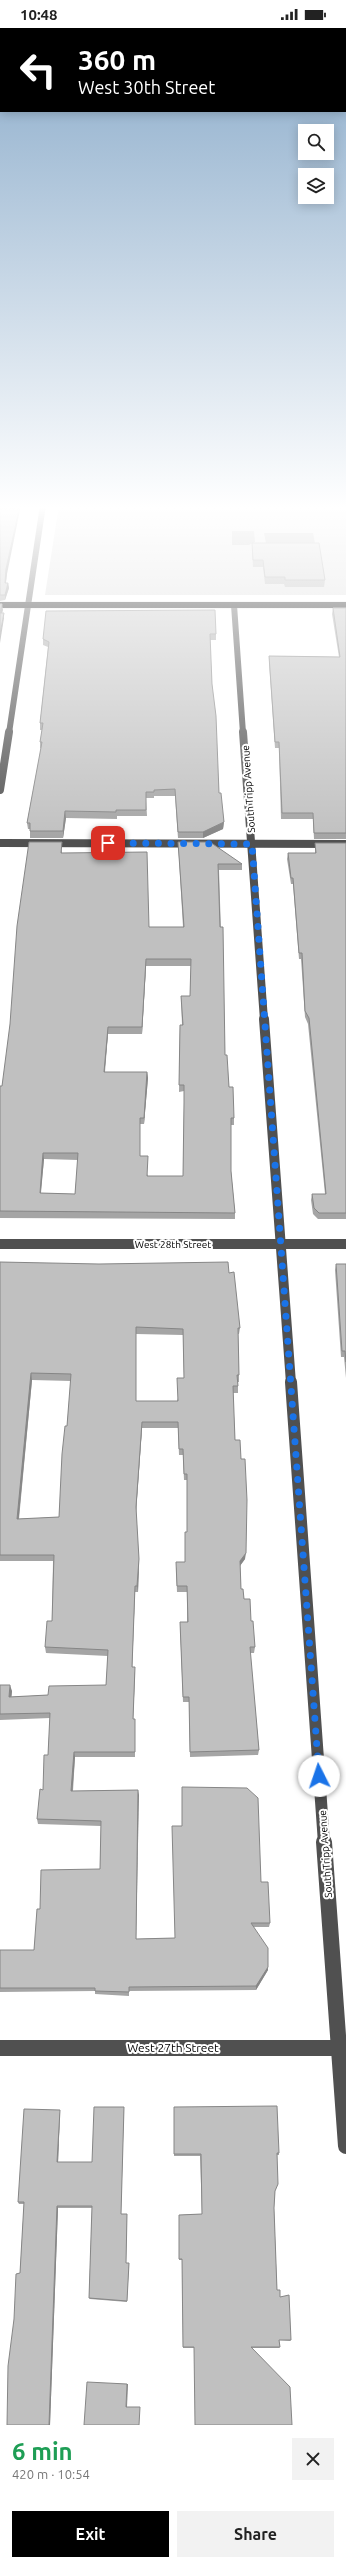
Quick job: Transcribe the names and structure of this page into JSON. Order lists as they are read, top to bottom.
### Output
{
  "streets": {
    "street": ["South Tripp Avenue", "West 28th Street", "West 27th Street"]
  },
  "crossings": [
    ["South Tripp Avenue", "West 28th Street"],
    ["South Tripp Avenue", "West 27th Street"]
  ],
  "page": {
    "status": "10:48",
    "turn": ["360 m", "West 30th Street"],
    "heading": ["6 min", "420 m · 10:54"],
    "buttons": ["Exit", "Share"]
  }
}
